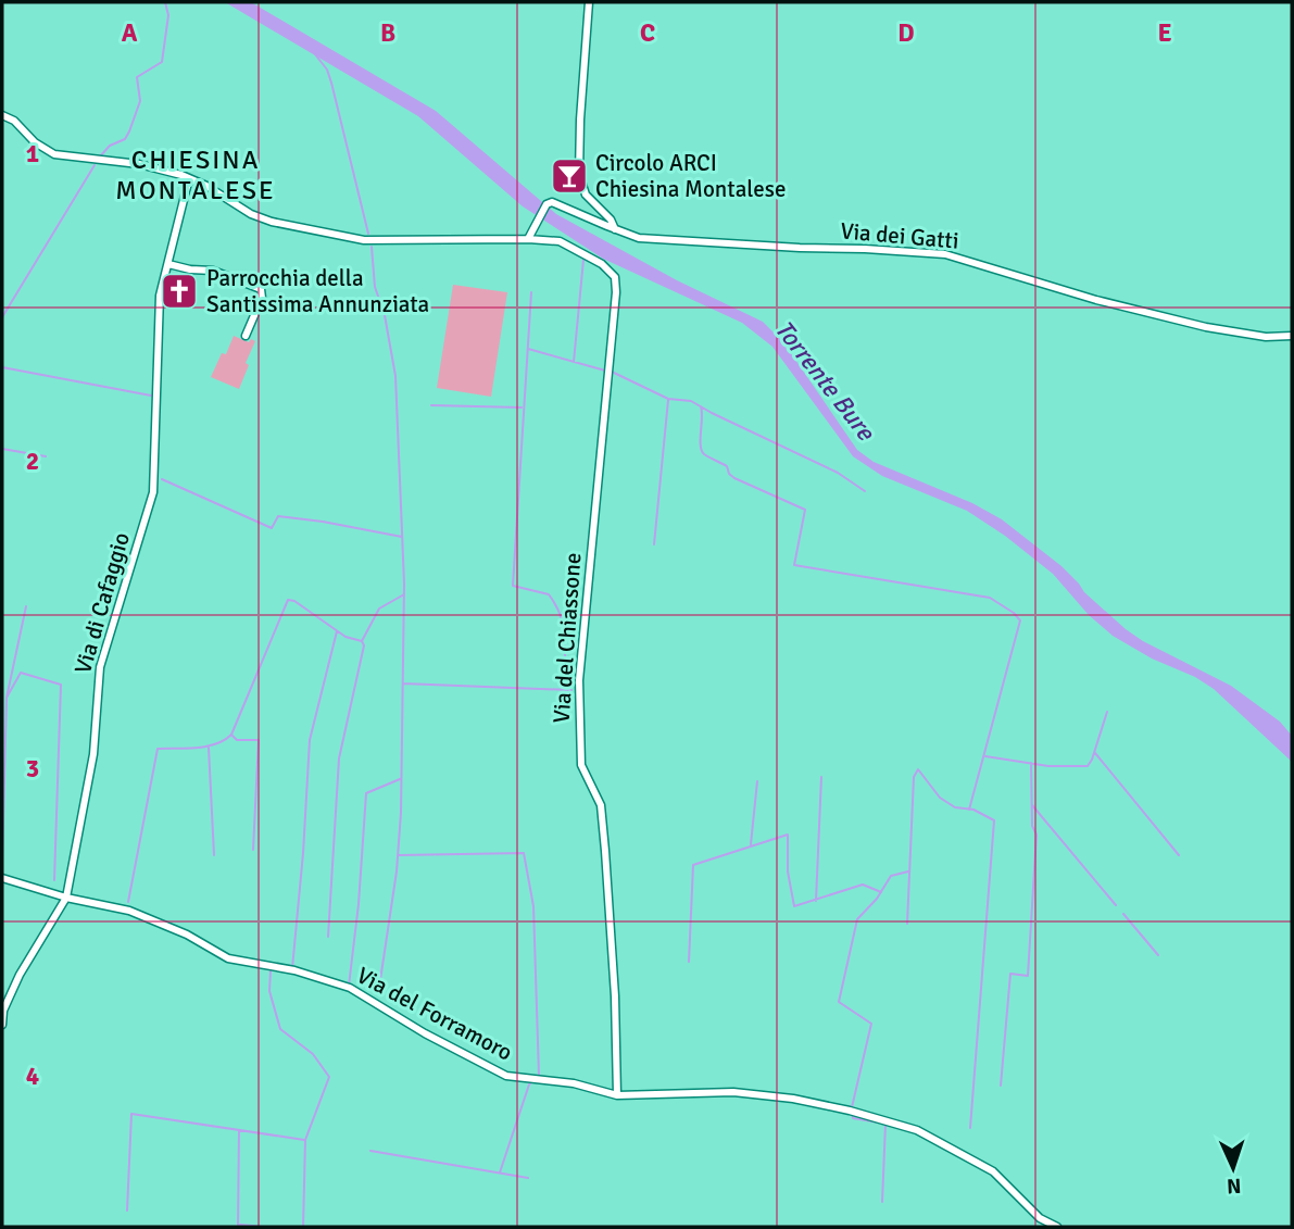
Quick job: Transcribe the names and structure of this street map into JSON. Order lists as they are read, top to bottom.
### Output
{
  "streets": {
    "street": [
      "Via dei Gatti",
      "Via di Cafaggio",
      "Via del Chiassone",
      "Via del Forramoro"
    ]
  },
  "crossings": [
    ["Via dei Gatti", "Via del Chiassone"],
    ["Via di Cafaggio", "Via del Forramoro"],
    ["Via del Chiassone", "Via del Forramoro"]
  ],
  "districts": ["CHIESINA MONTALESE"],
  "water": ["Torrente Bure"],
  "places": {
    "bar": ["Circolo ARCI Chiesina Montalese"],
    "church": ["Parrocchia della Santissima Annunziata"]
  },
  "north": "bottom",
  "grid": {
    "columns": [
      "A",
      "B",
      "C",
      "D",
      "E"
    ],
    "rows": [
      "1",
      "2",
      "3",
      "4"
    ]
  }
}
